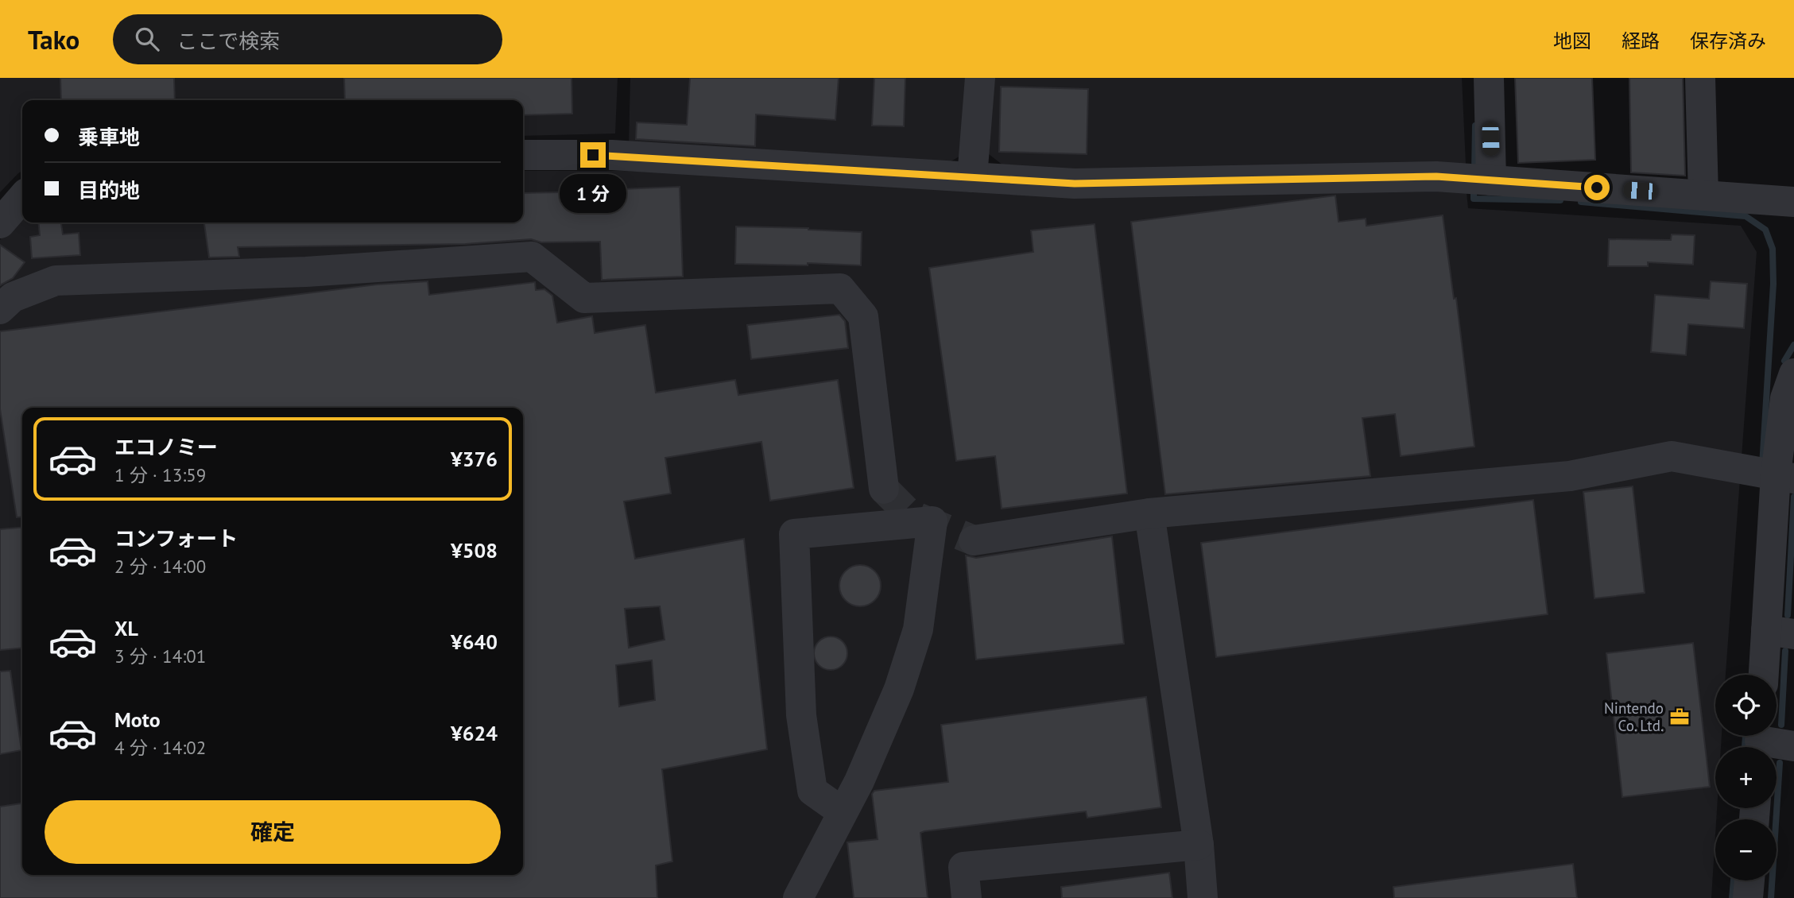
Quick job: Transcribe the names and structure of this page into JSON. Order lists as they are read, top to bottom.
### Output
{
  "places": {
    "office": ["Nintendo Co. Ltd."]
  },
  "page": {
    "header": "Tako",
    "search": "ここで検索",
    "nav": ["地図", "経路", "保存済み"],
    "banner": ["乗車地", "目的地"],
    "bubble": "1 分",
    "list": [
      {
        "name": "エコノミー",
        "note": "1 分 · 13:59",
        "value": "¥376"
      },
      {
        "name": "コンフォート",
        "note": "2 分 · 14:00",
        "value": "¥508"
      },
      {
        "name": "XL",
        "note": "3 分 · 14:01",
        "value": "¥640"
      },
      {
        "name": "Moto",
        "note": "4 分 · 14:02",
        "value": "¥624"
      }
    ],
    "map_buttons": ["+", "−"],
    "buttons": "確定"
  }
}
